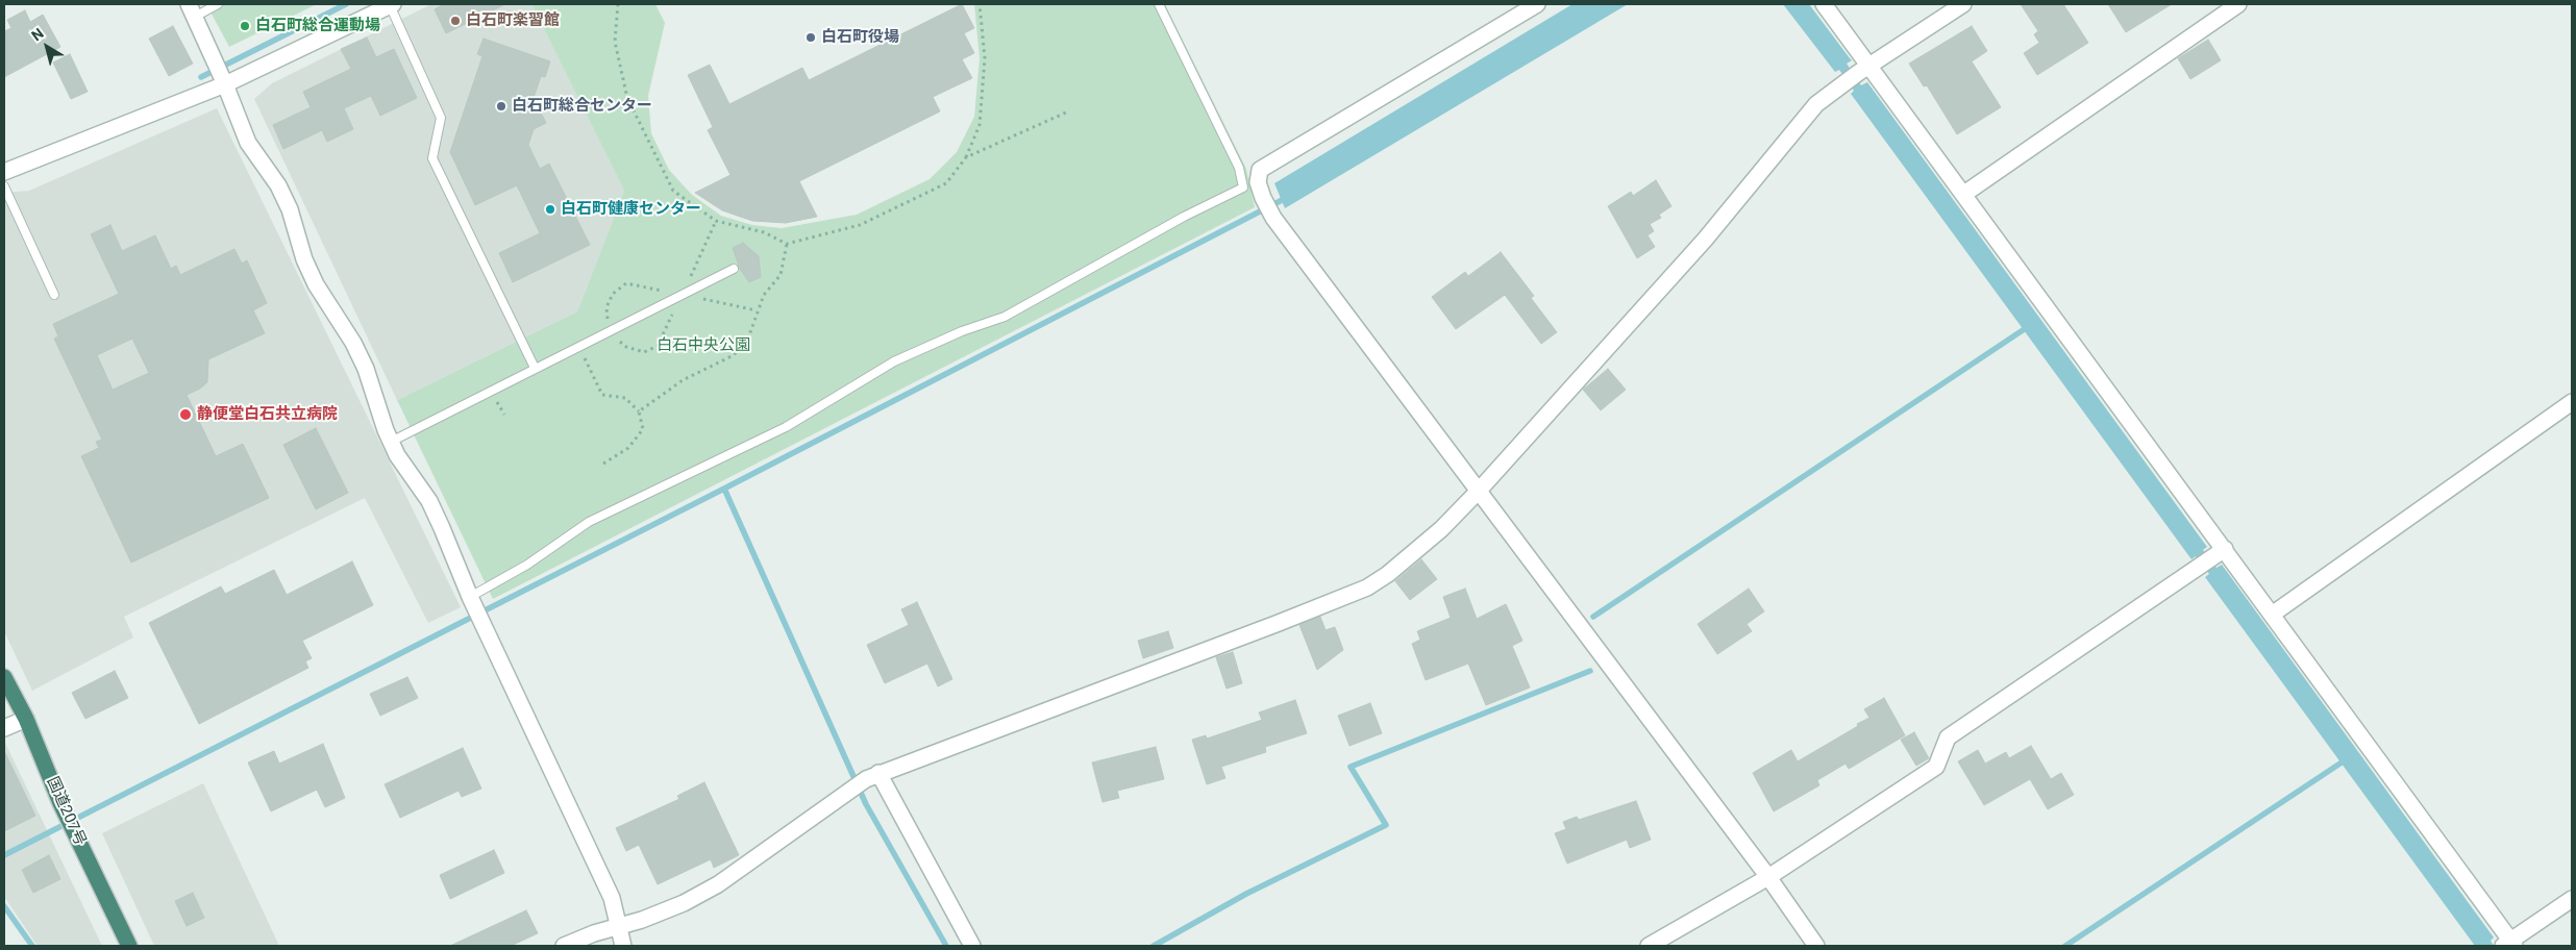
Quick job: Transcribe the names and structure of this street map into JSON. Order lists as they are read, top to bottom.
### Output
{
  "streets": {
    "highway": ["国道207号"]
  },
  "parks": ["白石中央公園"],
  "places": [
    "白石町楽習館",
    "白石町総合運動場",
    "白石町役場",
    "白石町総合センター",
    "白石町健康センター",
    "静便堂白石共立病院"
  ],
  "north": "top left"
}
